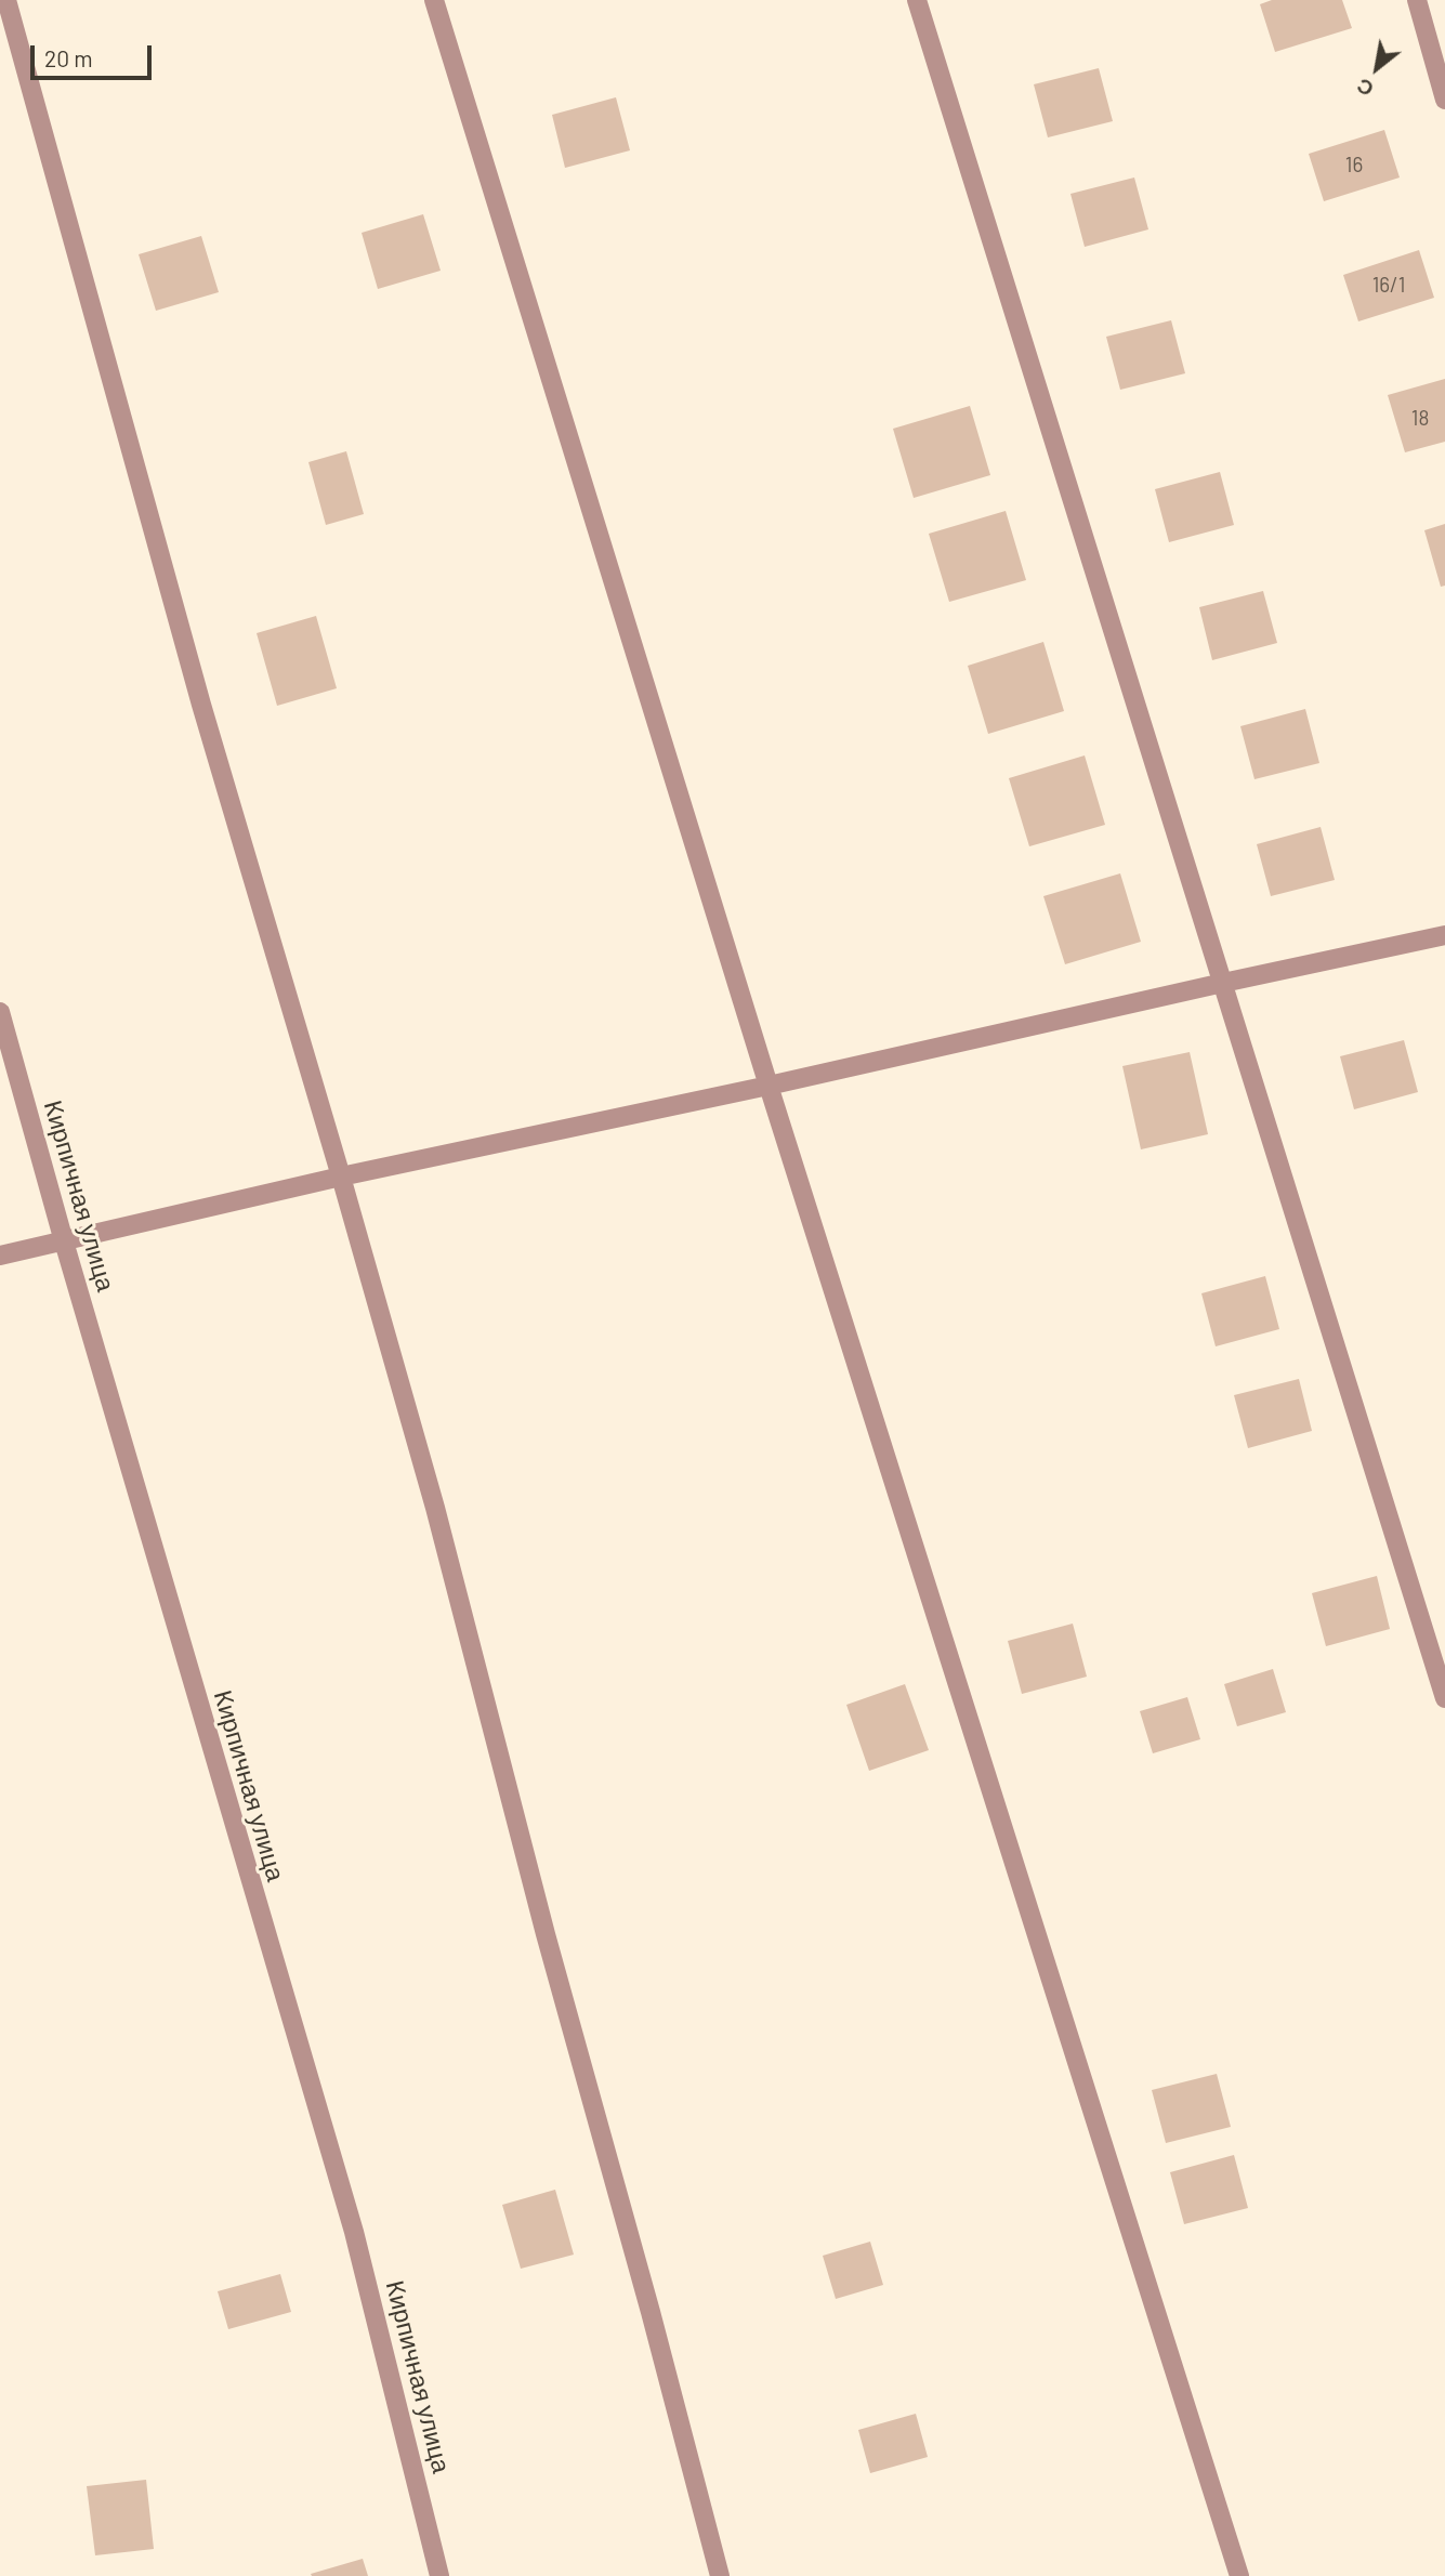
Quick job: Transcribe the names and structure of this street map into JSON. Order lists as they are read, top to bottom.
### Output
{
  "streets": {
    "street": ["Кирпичная улица"]
  },
  "house_numbers": ["16", "16/1", "18"],
  "scale_bar": "20 m",
  "north": "bottom left"
}
